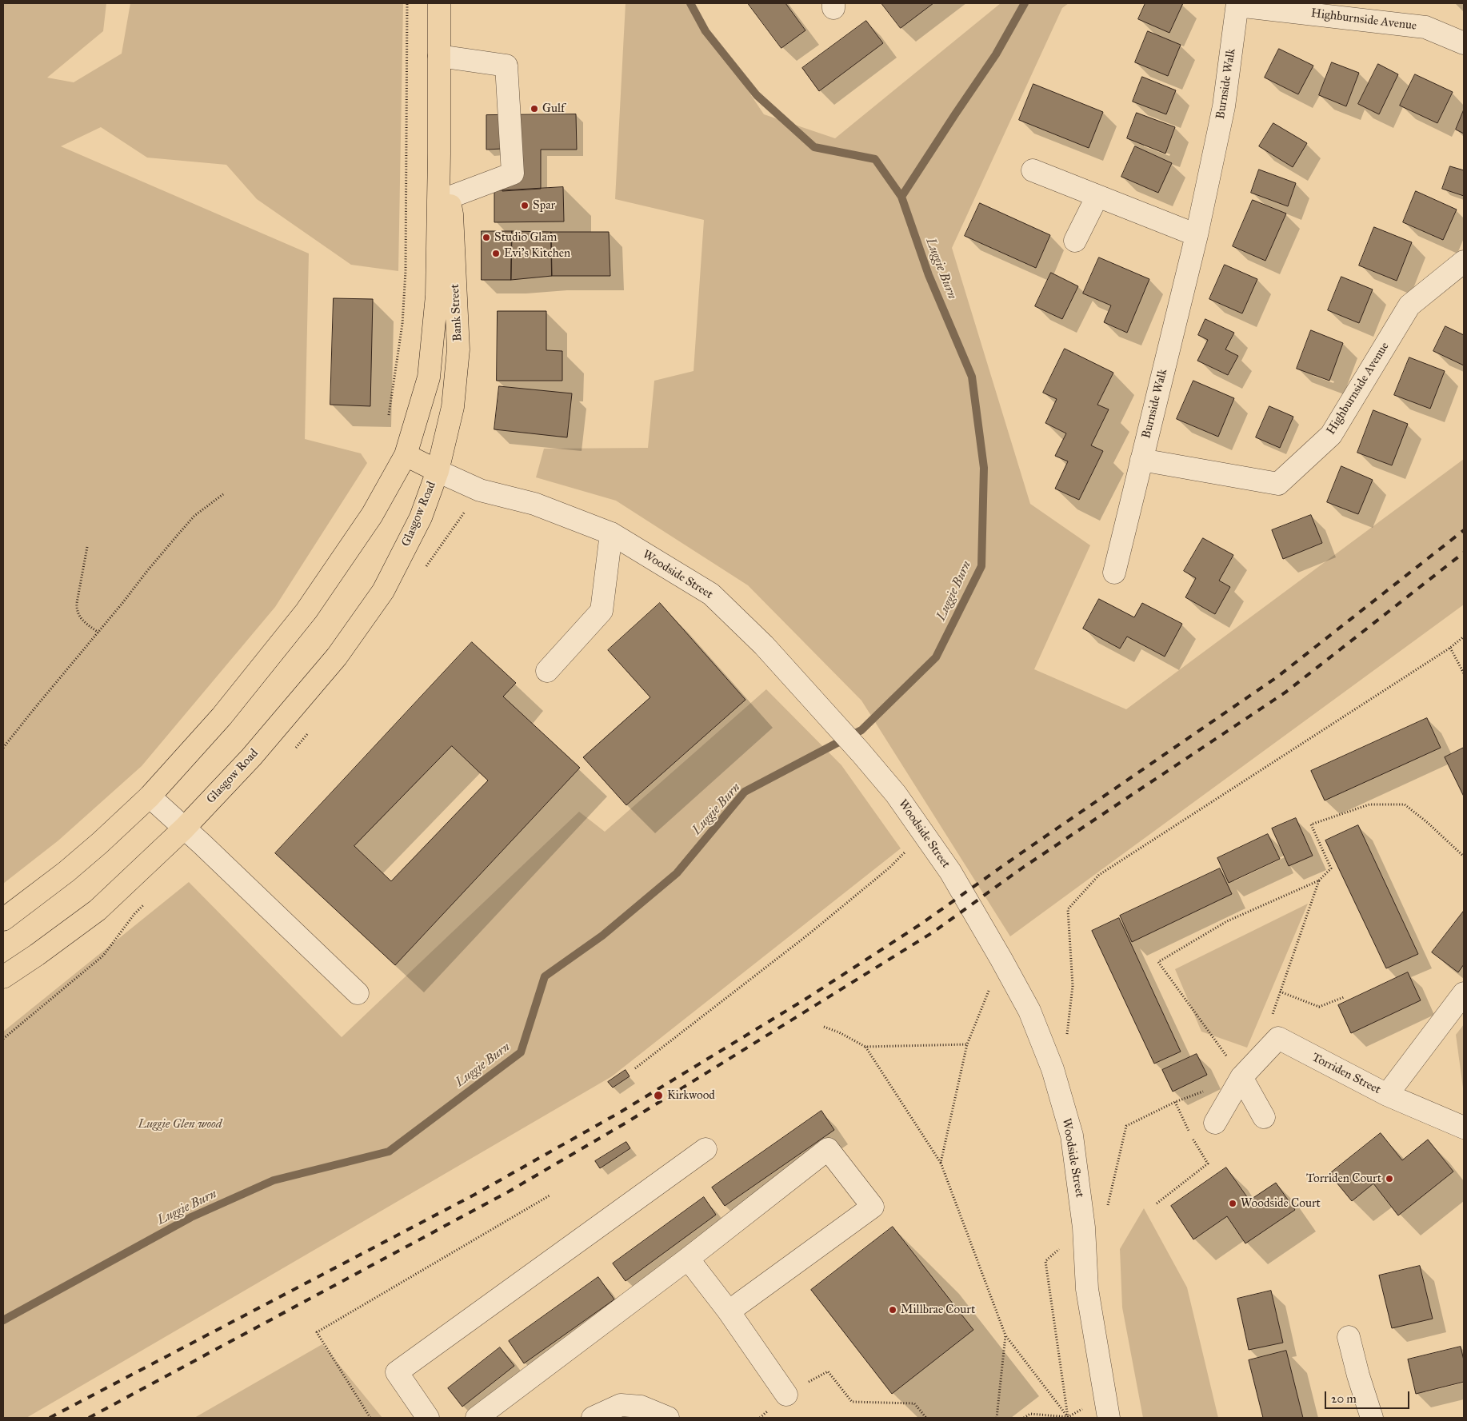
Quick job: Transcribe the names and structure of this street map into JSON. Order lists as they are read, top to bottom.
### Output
{
  "streets": {
    "main road": ["Bank Street", "Glasgow Road"],
    "street": [
      "Highburnside Avenue",
      "Burnside Walk",
      "Woodside Street",
      "Torriden Street"
    ]
  },
  "crossings": [
    ["Highburnside Avenue", "Burnside Walk"],
    ["Bank Street", "Glasgow Road"],
    ["Bank Street", "Woodside Street"],
    ["Glasgow Road", "Woodside Street"]
  ],
  "water": ["Luggie Burn"],
  "parks": ["Luggie Glen wood"],
  "places": [
    "Gulf",
    "Spar",
    "Studio Glam",
    "Evi's Kitchen",
    "Kirkwood",
    "Torriden Court",
    "Woodside Court",
    "Millbrae Court"
  ],
  "scale_bar": "20 m"
}
